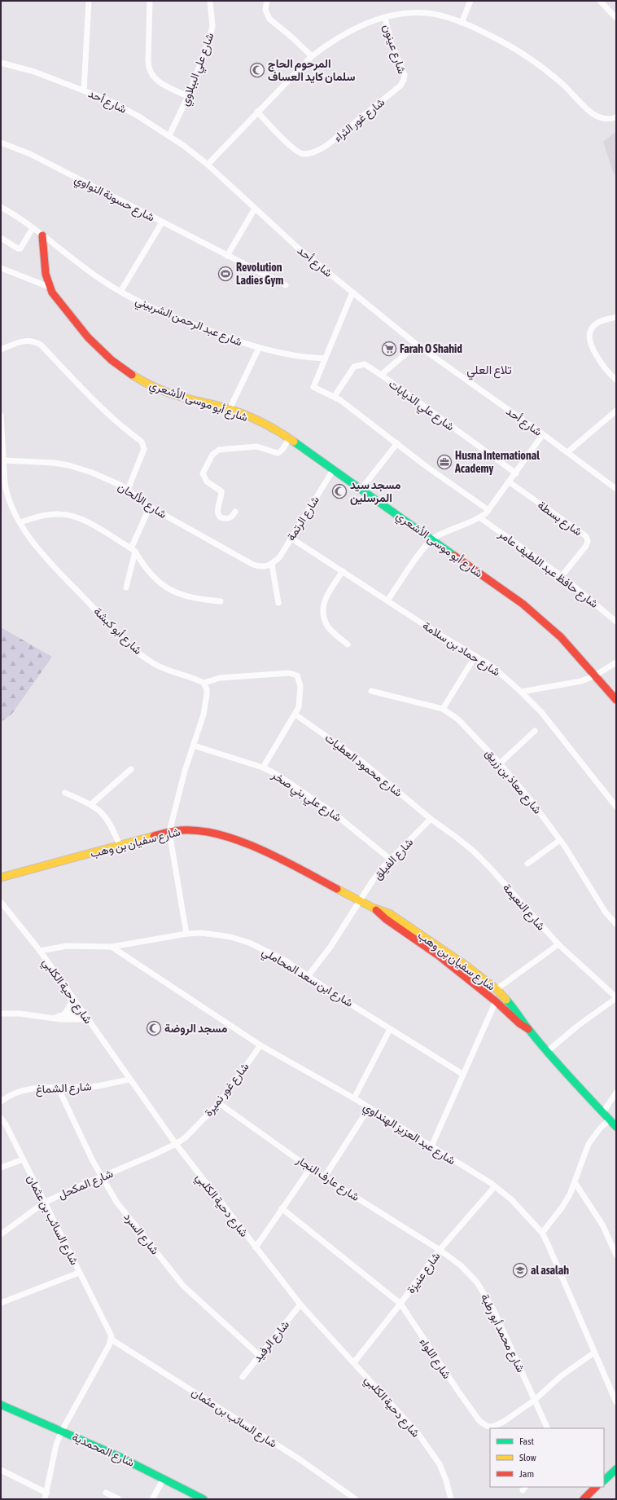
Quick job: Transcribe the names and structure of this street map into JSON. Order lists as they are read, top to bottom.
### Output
{
  "streets": {
    "street": [
      "شارع عينون",
      "شارع علي الببلاوي",
      "شارع أحد",
      "شارع غور الثراء",
      "شارع حسونة النواوي",
      "شارع عبد الرحمن الشربيني",
      "شارع أبو موسى الأشعري",
      "شارع علي الذيابات",
      "شارع الألحان",
      "شارع الرتمة",
      "شارع بسطة",
      "شارع حافظ عبد اللطيف عامر",
      "شارع أبو كبشة",
      "شارع حماد بن سلامة",
      "شارع محمود العطيات",
      "شارع معاذ بن زريق",
      "شارع علي بني صخر",
      "شارع سفيان بن وهب",
      "شارع الفيلق",
      "شارع النعيمة",
      "شارع ابن سعد المحاملي",
      "شارع دحية الكلبي",
      "شارع الشماغ",
      "شارع غور نميرة",
      "شارع عبد العزيز الهنداوي",
      "شارع عارف النجار",
      "شارع المكحل",
      "شارع السائب بن عثمان",
      "شارع السرد",
      "شارع عنيزة",
      "شارع محمد أبو رطبة",
      "شارع الرفيد",
      "شارع اللواء",
      "شارع المحمدية"
    ]
  },
  "crossings": [
    ["شارع عينون", "شارع غور الثراء"],
    ["شارع علي الببلاوي", "شارع أحد"],
    ["شارع عبد الرحمن الشربيني", "شارع أبو موسى الأشعري"],
    ["شارع أبو موسى الأشعري", "شارع الرتمة"],
    ["شارع الألحان", "شارع الرتمة"],
    ["شارع الألحان", "شارع أبو كبشة"],
    ["شارع الرتمة", "شارع حماد بن سلامة"],
    ["شارع بسطة", "شارع حافظ عبد اللطيف عامر"],
    ["شارع محمود العطيات", "شارع الفيلق"],
    ["شارع محمود العطيات", "شارع النعيمة"],
    ["شارع علي بني صخر", "شارع الفيلق"],
    ["شارع سفيان بن وهب", "شارع الفيلق"],
    ["شارع الفيلق", "شارع النعيمة"],
    ["شارع الفيلق", "شارع ابن سعد المحاملي"],
    ["شارع ابن سعد المحاملي", "شارع دحية الكلبي"],
    ["شارع ابن سعد المحاملي", "شارع عبد العزيز الهنداوي"],
    ["شارع دحية الكلبي", "شارع الشماغ"],
    ["شارع دحية الكلبي", "شارع غور نميرة"],
    ["شارع دحية الكلبي", "شارع المكحل"],
    ["شارع دحية الكلبي", "شارع عنيزة"],
    ["شارع دحية الكلبي", "شارع الرفيد"],
    ["شارع الشماغ", "شارع السرد"],
    ["شارع غور نميرة", "شارع عبد العزيز الهنداوي"],
    ["شارع غور نميرة", "شارع عارف النجار"],
    ["شارع غور نميرة", "شارع المكحل"],
    ["شارع عبد العزيز الهنداوي", "شارع عنيزة"],
    ["شارع عبد العزيز الهنداوي", "شارع اللواء"],
    ["شارع عارف النجار", "شارع عنيزة"],
    ["شارع عارف النجار", "شارع محمد أبو رطبة"],
    ["شارع المكحل", "شارع السائب بن عثمان"],
    ["شارع المكحل", "شارع السرد"],
    ["شارع السرد", "شارع الرفيد"],
    ["شارع عنيزة", "شارع محمد أبو رطبة"],
    ["شارع عنيزة", "شارع اللواء"],
    ["شارع محمد أبو رطبة", "شارع اللواء"]
  ],
  "districts": ["تلاع العلي"],
  "places": {
    "mosque": ["المرحوم الحاج سلمان كايد العساف", "مسجد سيد المرسلين", "مسجد الروضة"],
    "sports": ["Revolution Ladies Gym"],
    "supermarket": ["Farah O Shahid"],
    "office": ["Husna International Academy"],
    "school or university": ["al asalah"]
  },
  "legend": ["Fast", "Slow", "Jam"]
}
